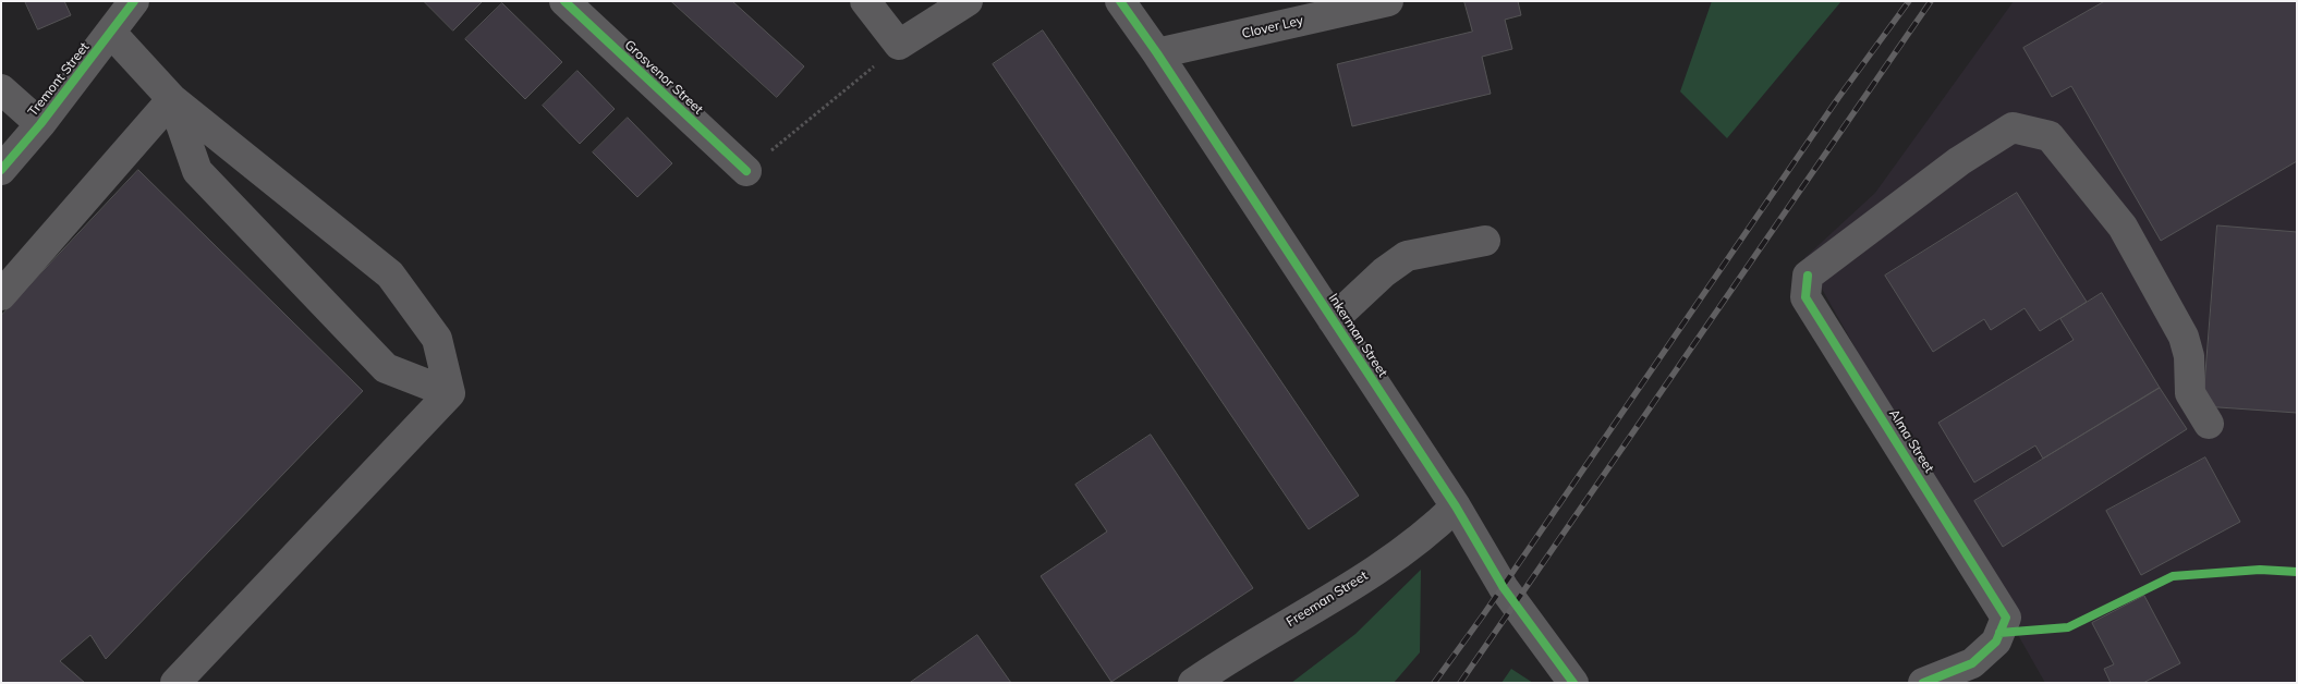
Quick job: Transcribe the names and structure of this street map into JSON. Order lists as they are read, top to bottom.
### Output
{
  "streets": {
    "street": [
      "Clover Ley",
      "Grosvenor Street",
      "Tremont Street",
      "Inkerman Street",
      "Alma Street",
      "Freeman Street"
    ]
  },
  "crossings": [
    ["Clover Ley", "Inkerman Street"],
    ["Inkerman Street", "Freeman Street"]
  ]
}
